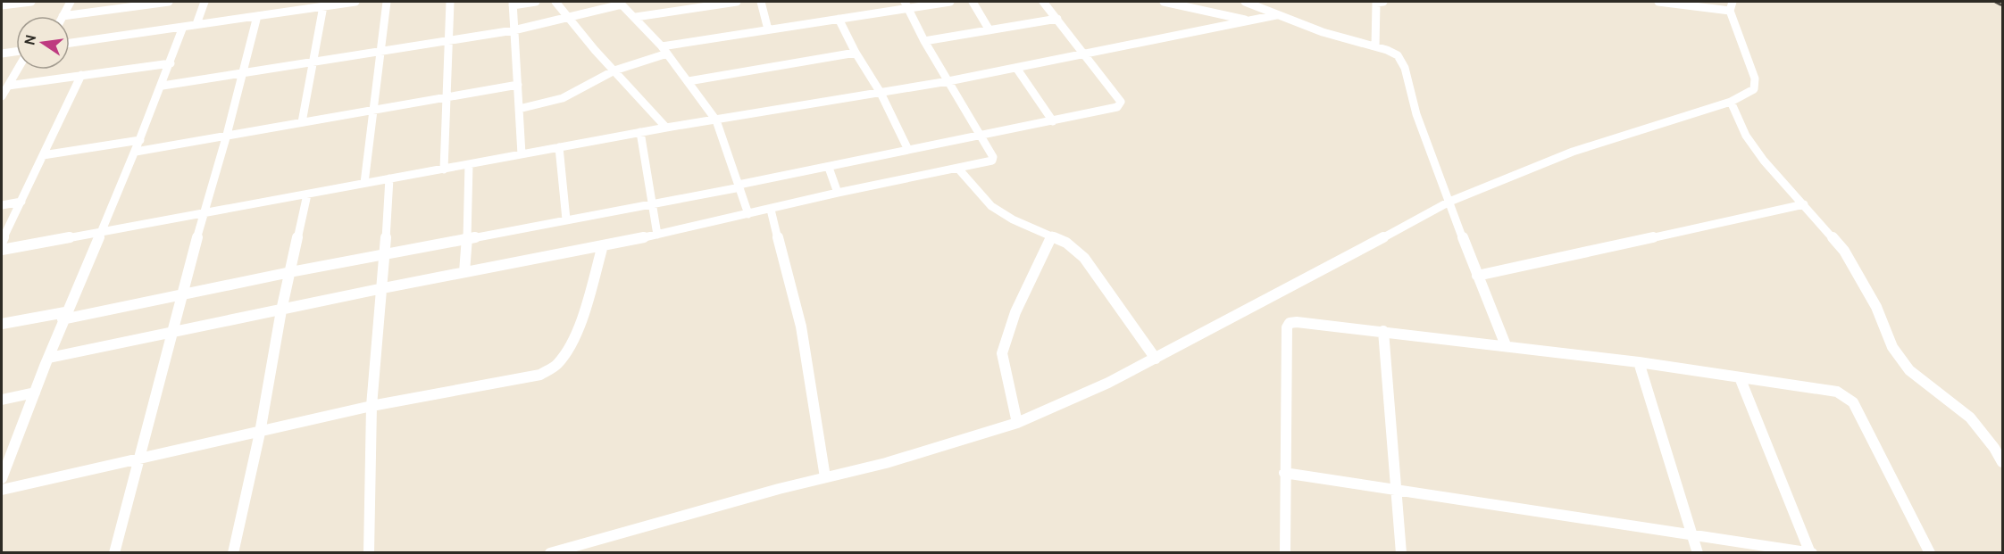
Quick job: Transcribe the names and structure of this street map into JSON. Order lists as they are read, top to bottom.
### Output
{
  "north": "left"
}
